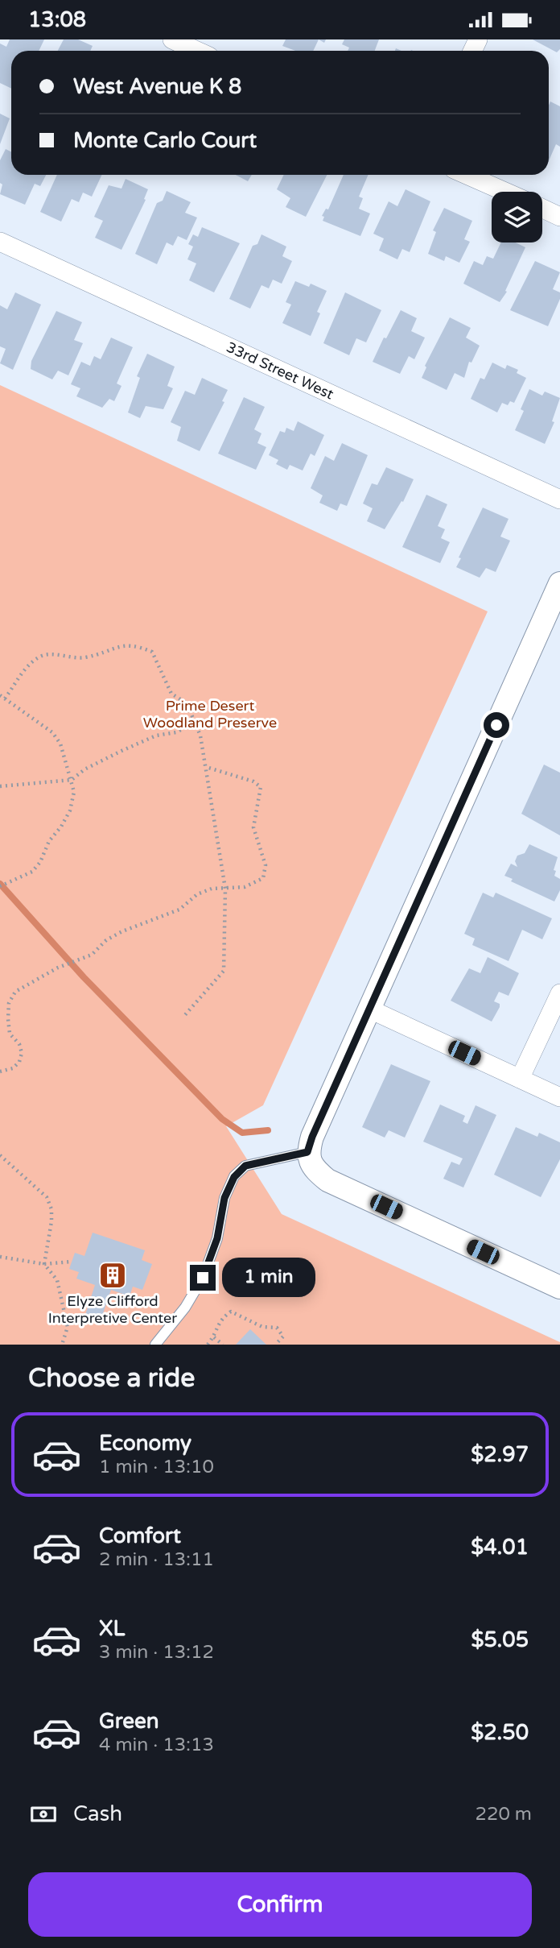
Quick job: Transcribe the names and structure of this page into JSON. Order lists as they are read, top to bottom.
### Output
{
  "streets": {
    "street": ["33rd Street West"]
  },
  "parks": ["Prime Desert Woodland Preserve"],
  "places": {
    "building": ["Elyze Clifford Interpretive Center"]
  },
  "page": {
    "status": "13:08",
    "banner": ["West Avenue K 8", "Monte Carlo Court"],
    "bubble": "1 min",
    "heading": "Choose a ride",
    "list": [
      {
        "name": "Economy",
        "note": "1 min · 13:10",
        "value": "$2.97"
      },
      {
        "name": "Comfort",
        "note": "2 min · 13:11",
        "value": "$4.01"
      },
      {
        "name": "XL",
        "note": "3 min · 13:12",
        "value": "$5.05"
      },
      {
        "name": "Green",
        "note": "4 min · 13:13",
        "value": "$2.50"
      }
    ],
    "pay": ["Cash", "220 m"],
    "buttons": "Confirm"
  }
}
